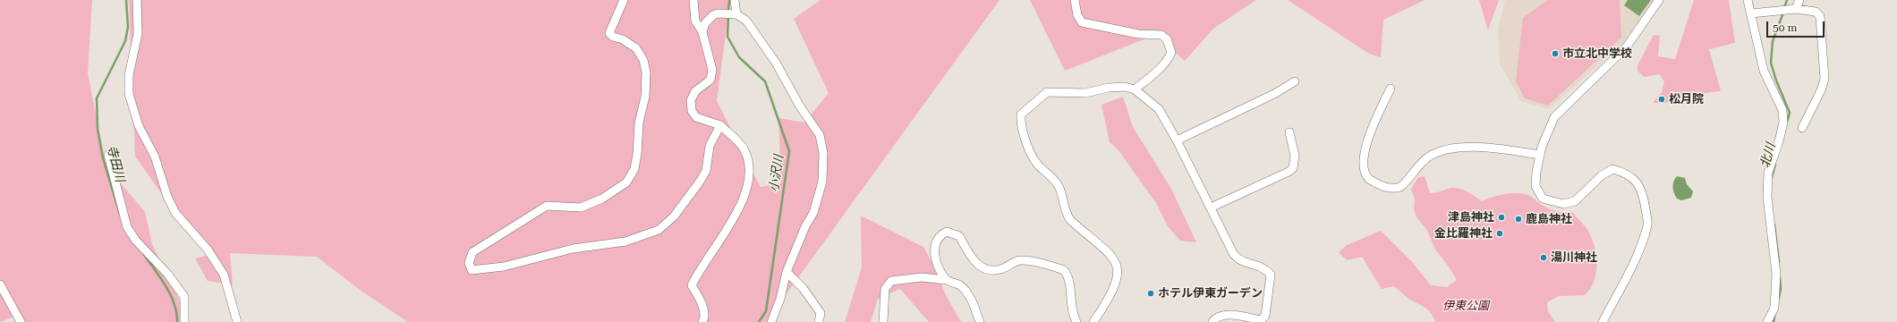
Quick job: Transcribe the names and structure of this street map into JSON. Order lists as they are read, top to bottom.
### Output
{
  "water": ["北川", "寺田川", "小沢川"],
  "parks": ["伊東公園"],
  "places": [
    "市立北中学校",
    "松月院",
    "津島神社",
    "鹿島神社",
    "金比羅神社",
    "湯川神社",
    "ホテル伊東ガーデン"
  ],
  "scale_bar": "50 m"
}
